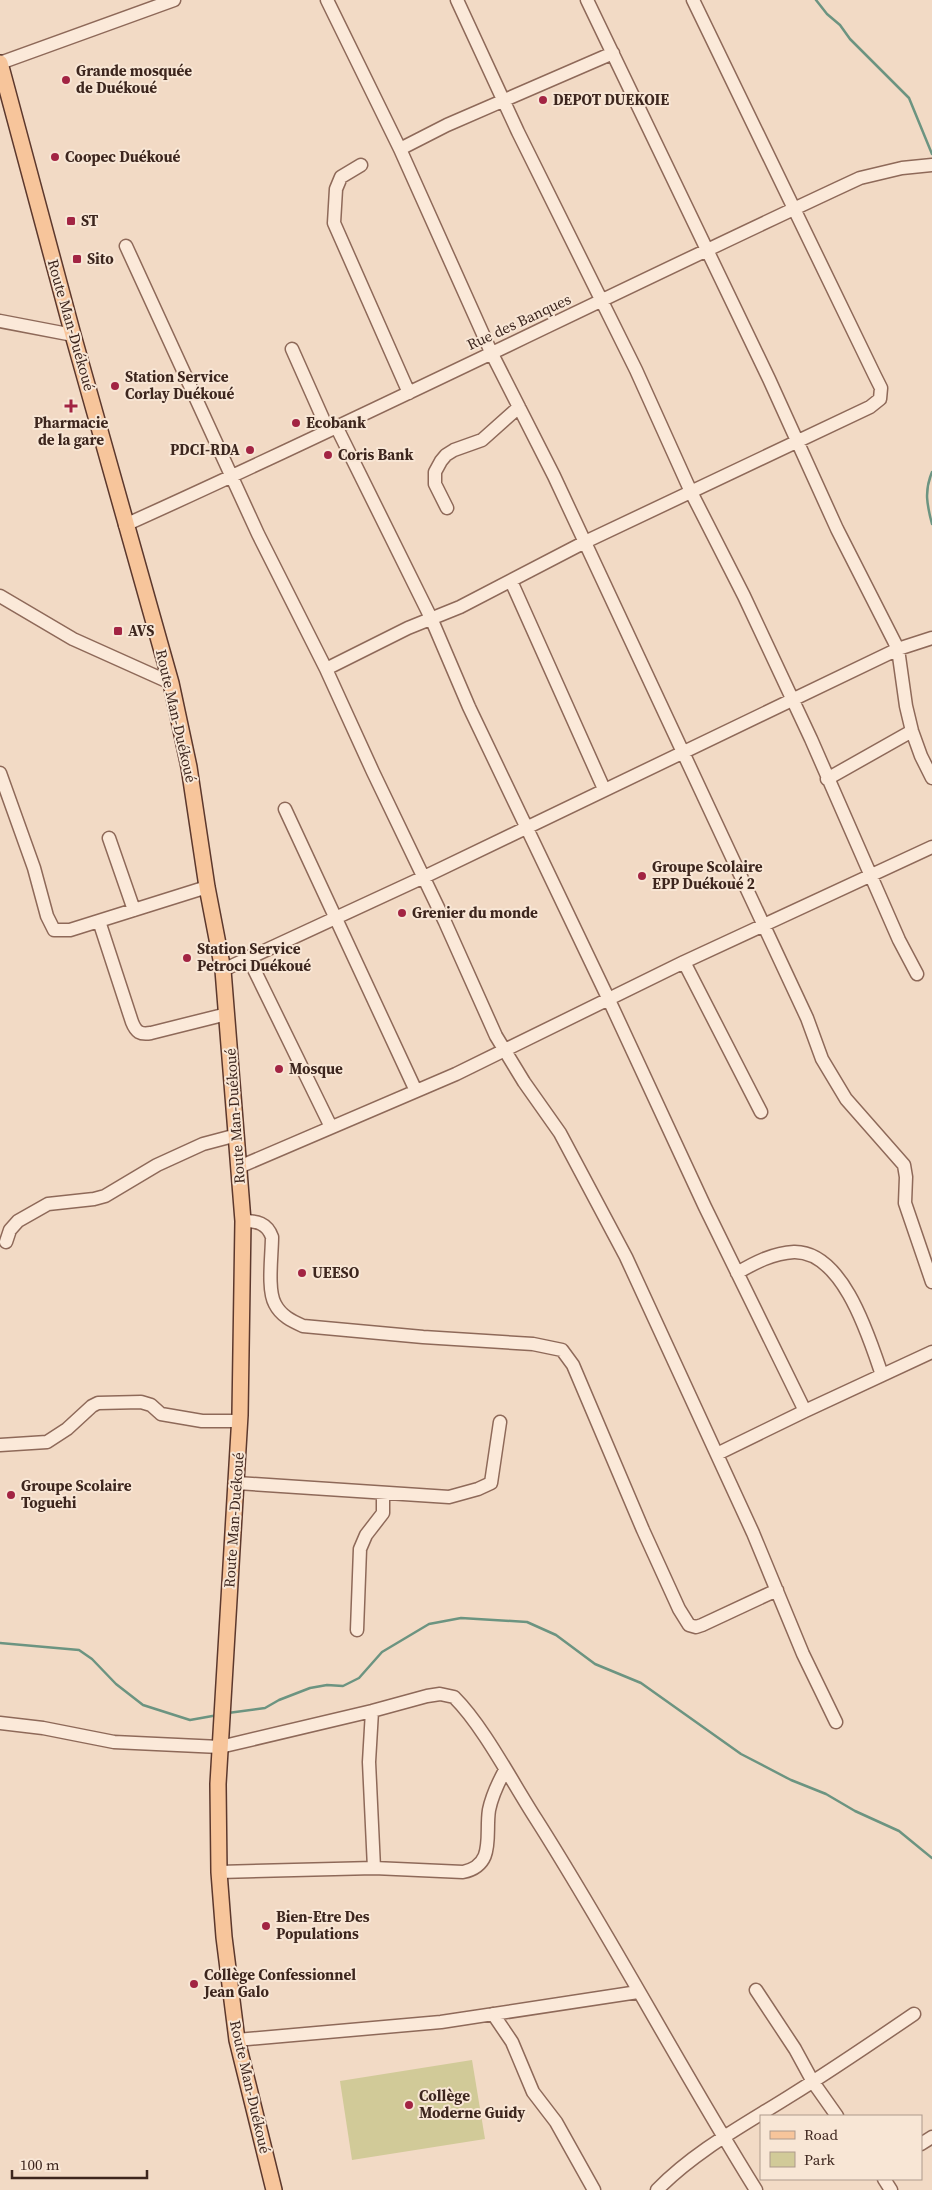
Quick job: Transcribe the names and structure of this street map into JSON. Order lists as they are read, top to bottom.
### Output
{
  "streets": {
    "main road": ["Route Man-Duékoué"],
    "street": ["Rue des Banques"]
  },
  "crossings": [
    ["Rue des Banques", "Route Man-Duékoué"]
  ],
  "places": {
    "other": [
      "Grande mosquée de Duékoué",
      "DEPOT DUEKOIE",
      "Coopec Duékoué",
      "Station Service Corlay Duékoué",
      "Ecobank",
      "PDCI-RDA",
      "Coris Bank",
      "Groupe Scolaire EPP Duékoué 2",
      "Grenier du monde",
      "Station Service Petroci Duékoué",
      "Mosque",
      "UEESO",
      "Groupe Scolaire Toguehi",
      "Bien-Etre Des Populations",
      "Collège Confessionnel Jean Galo",
      "Collège Moderne Guidy"
    ],
    "transit": ["ST", "Sito", "AVS"],
    "health": ["Pharmacie de la gare"]
  },
  "legend": ["Road", "Park"],
  "scale_bar": "100 m"
}
